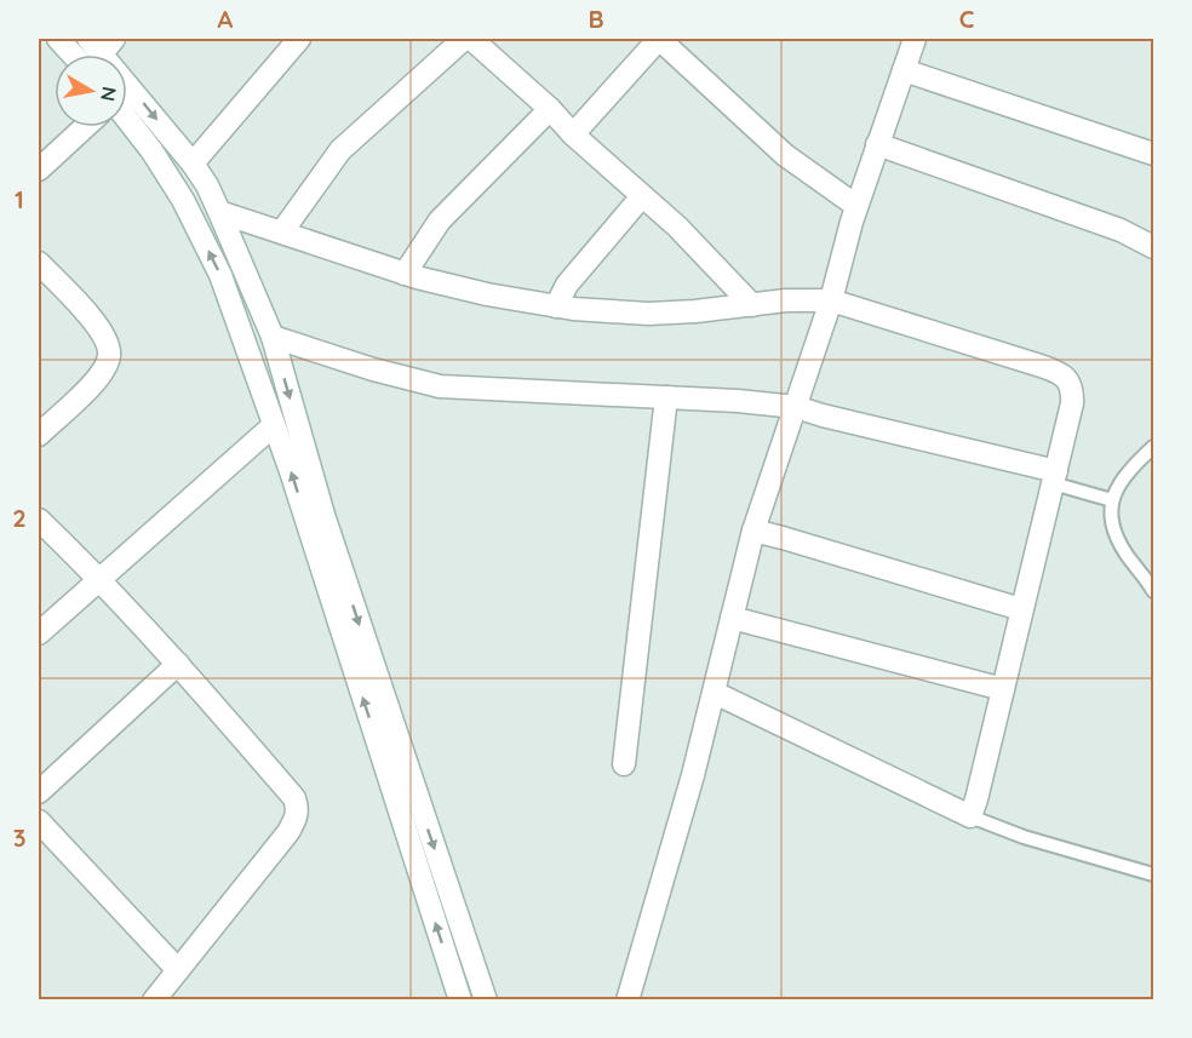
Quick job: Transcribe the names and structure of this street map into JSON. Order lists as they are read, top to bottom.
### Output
{
  "north": "right",
  "grid": {
    "columns": ["A", "B", "C"],
    "rows": ["1", "2", "3"]
  }
}
